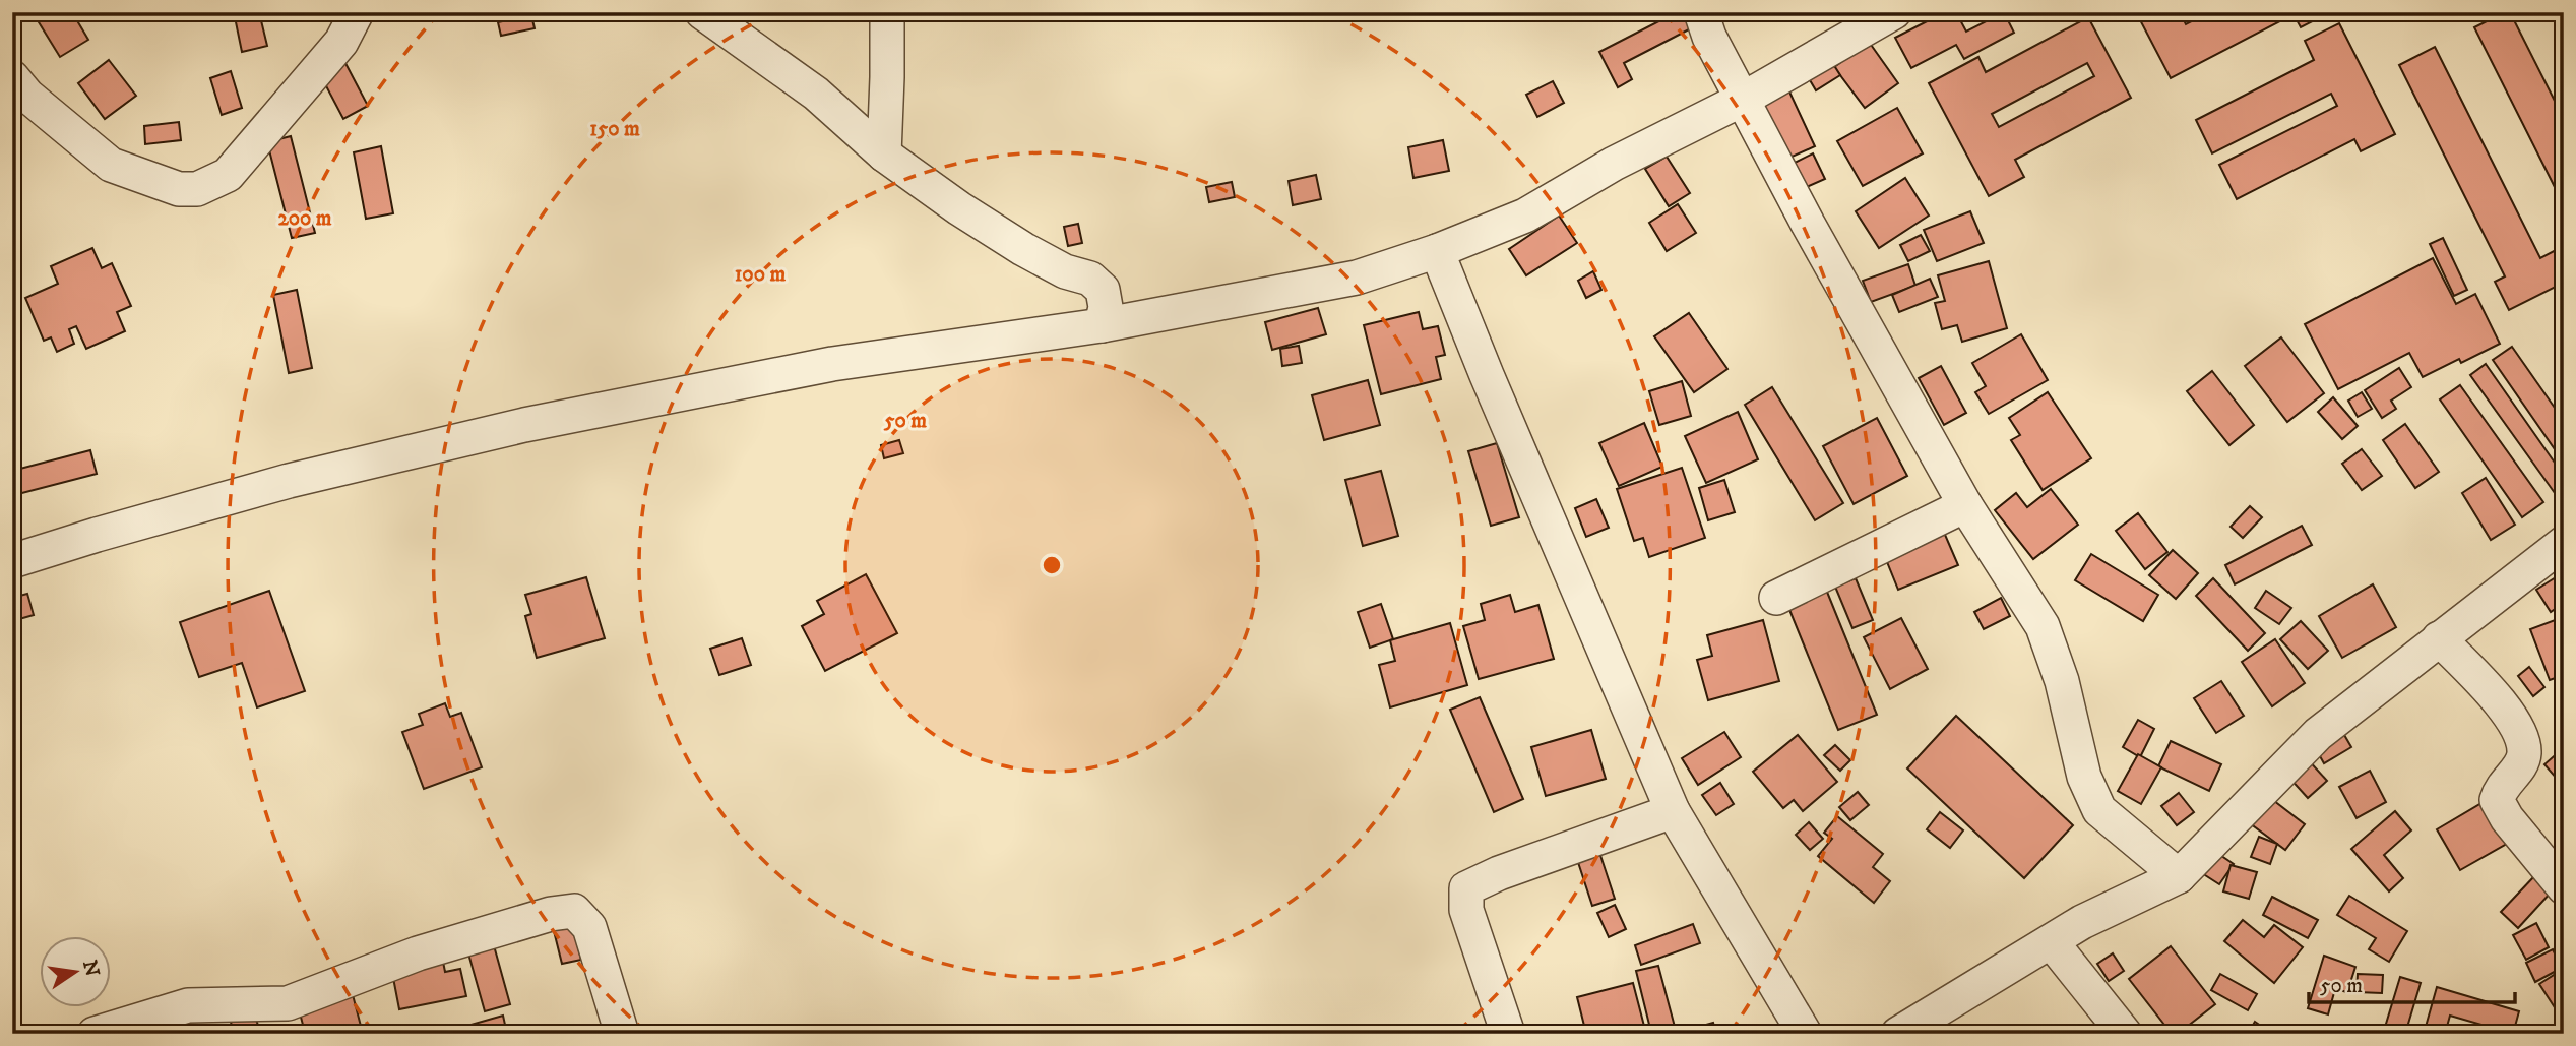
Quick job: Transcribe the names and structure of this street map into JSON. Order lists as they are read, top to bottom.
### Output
{
  "scale_bar": "50 m",
  "north": "right",
  "rings": [
    "150 m",
    "200 m",
    "100 m",
    "50 m"
  ]
}
